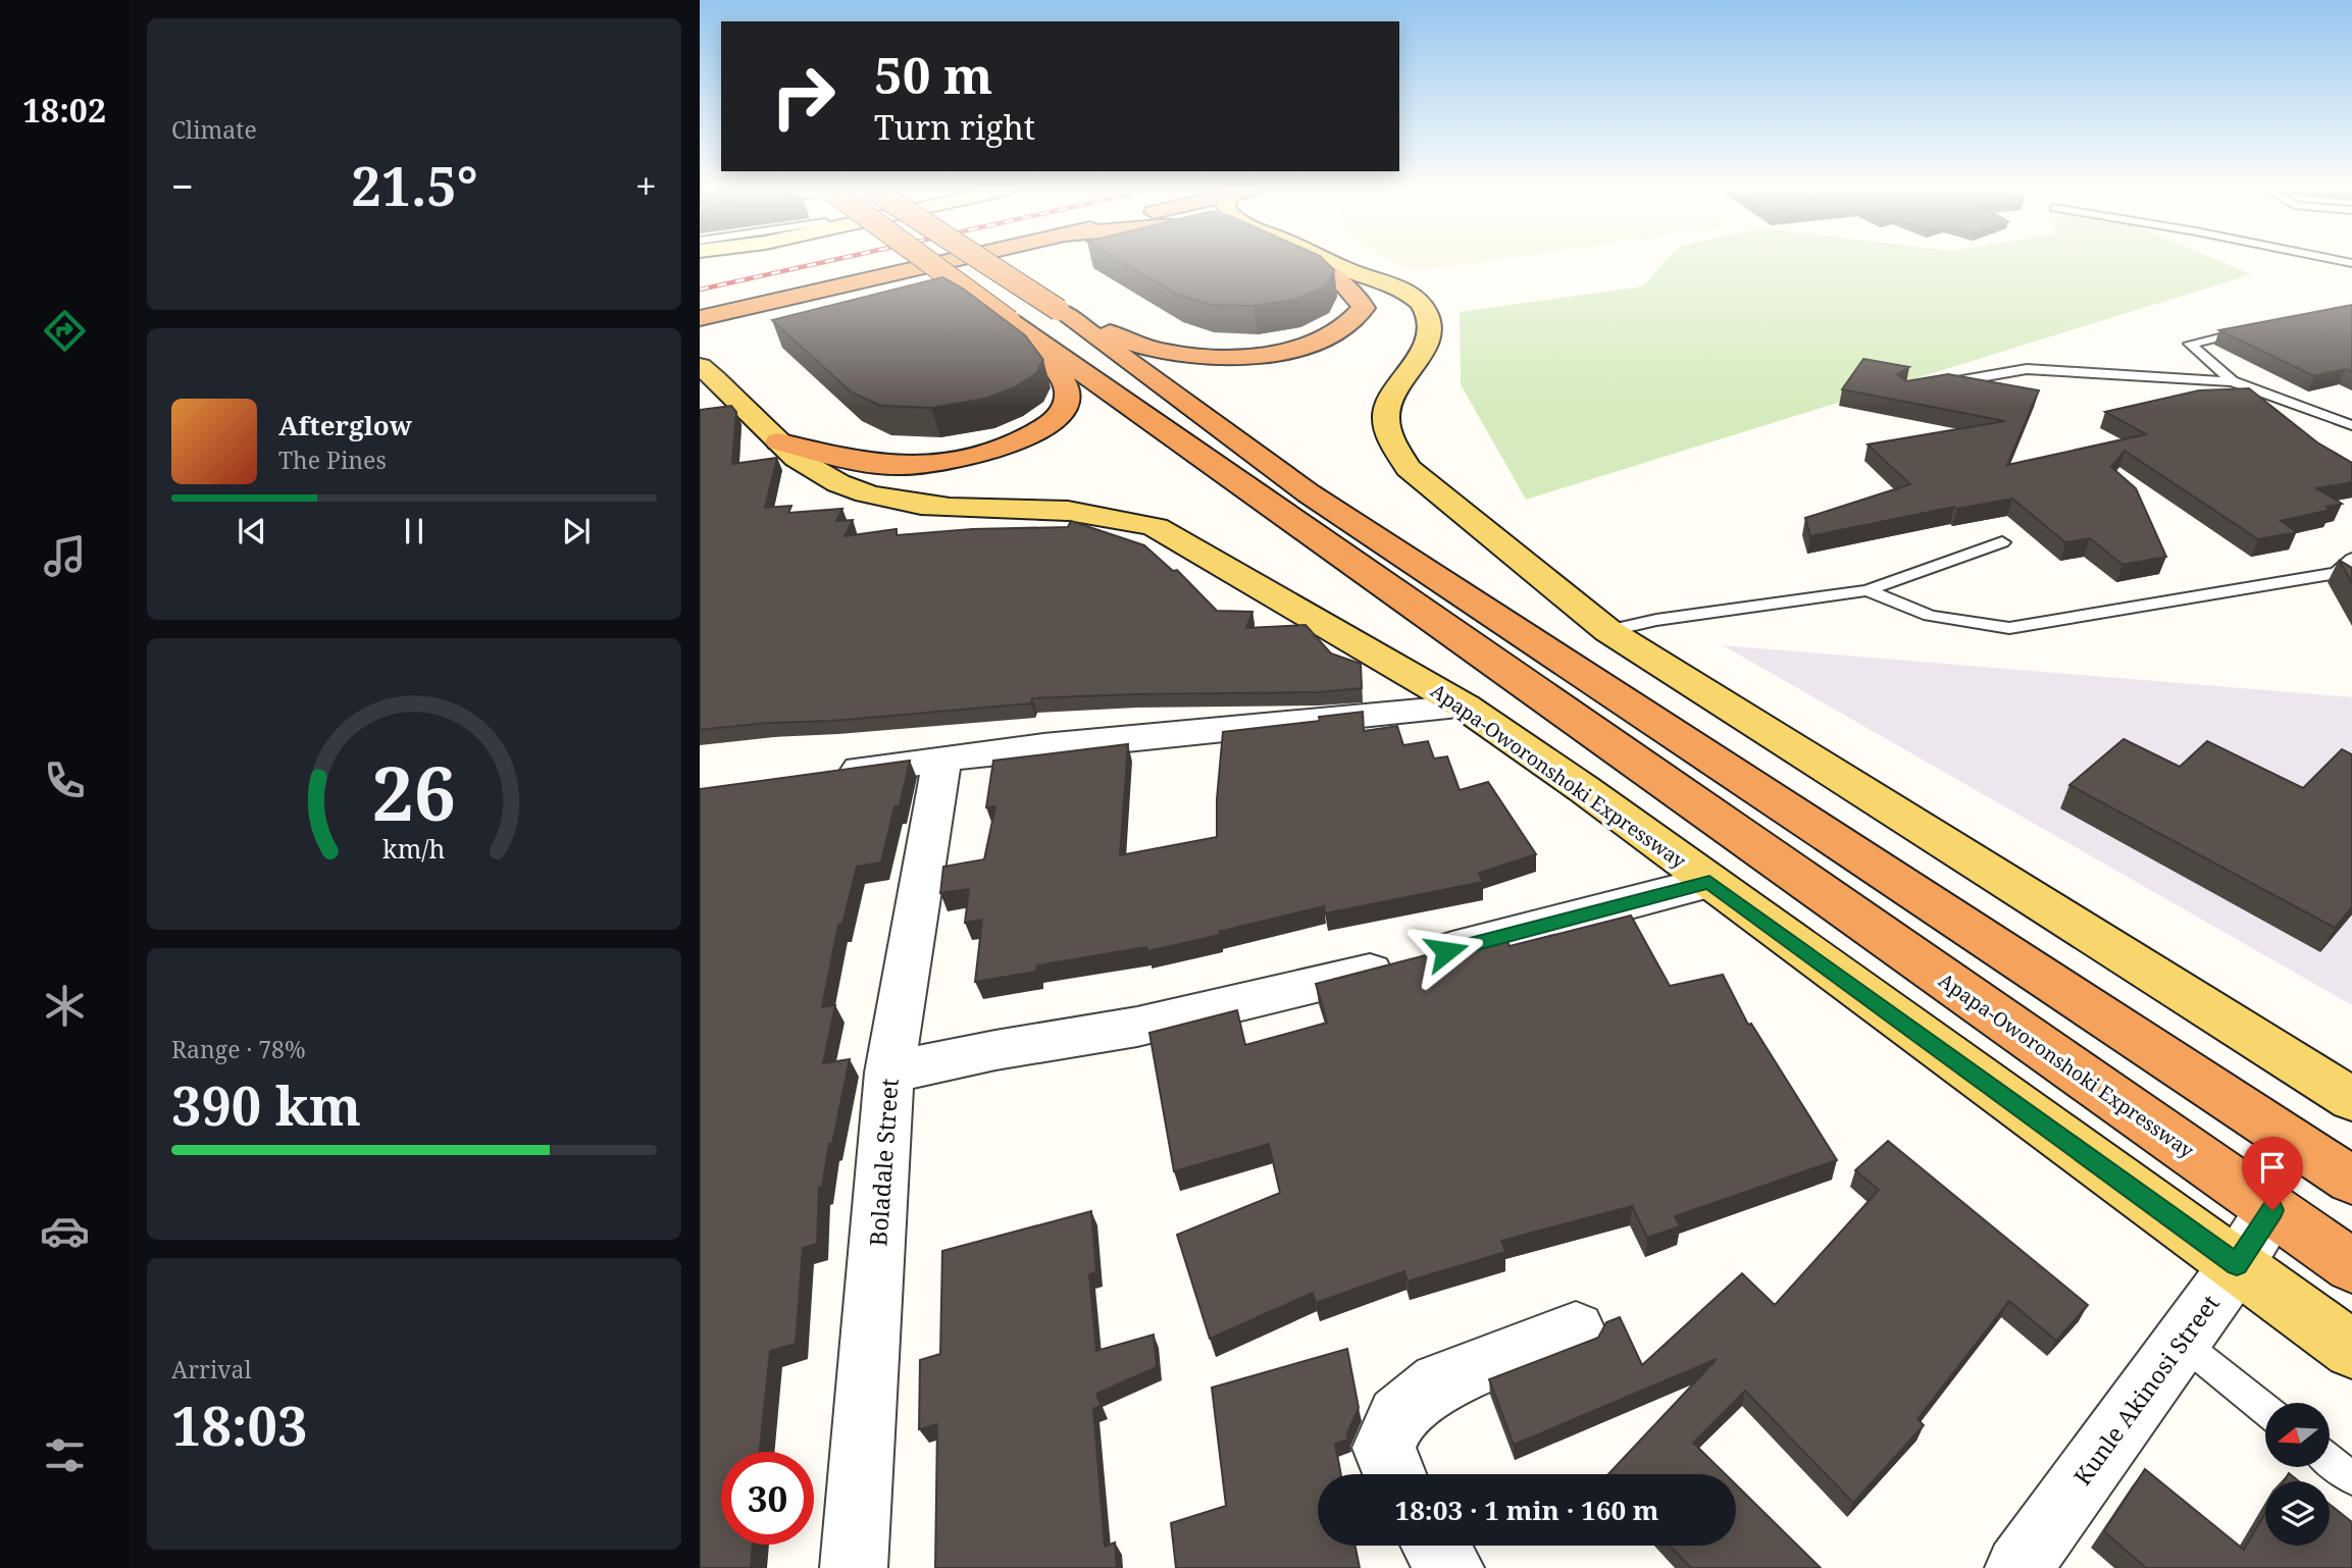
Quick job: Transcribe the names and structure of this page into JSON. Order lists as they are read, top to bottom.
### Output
{
  "streets": {
    "highway": ["Apapa-Oworonshoki Expressway"],
    "street": ["Boladale Street", "Kunle Akinosi Street"]
  },
  "crossings": [
    ["Apapa-Oworonshoki Expressway", "Kunle Akinosi Street"]
  ],
  "north": "left",
  "page": {
    "tabs": "18:02",
    "tile": [
      "Climate",
      ["Range · 78%", "390 km"],
      ["Arrival", "18:03"]
    ],
    "turn": ["50 m", "Turn right"],
    "heat": ["−", "21.5°", "+"],
    "song": ["Afterglow", "The Pines"],
    "limit": "30",
    "trip": "18:03 · 1 min · 160 m",
    "gauge": ["26", "km/h"]
  }
}
